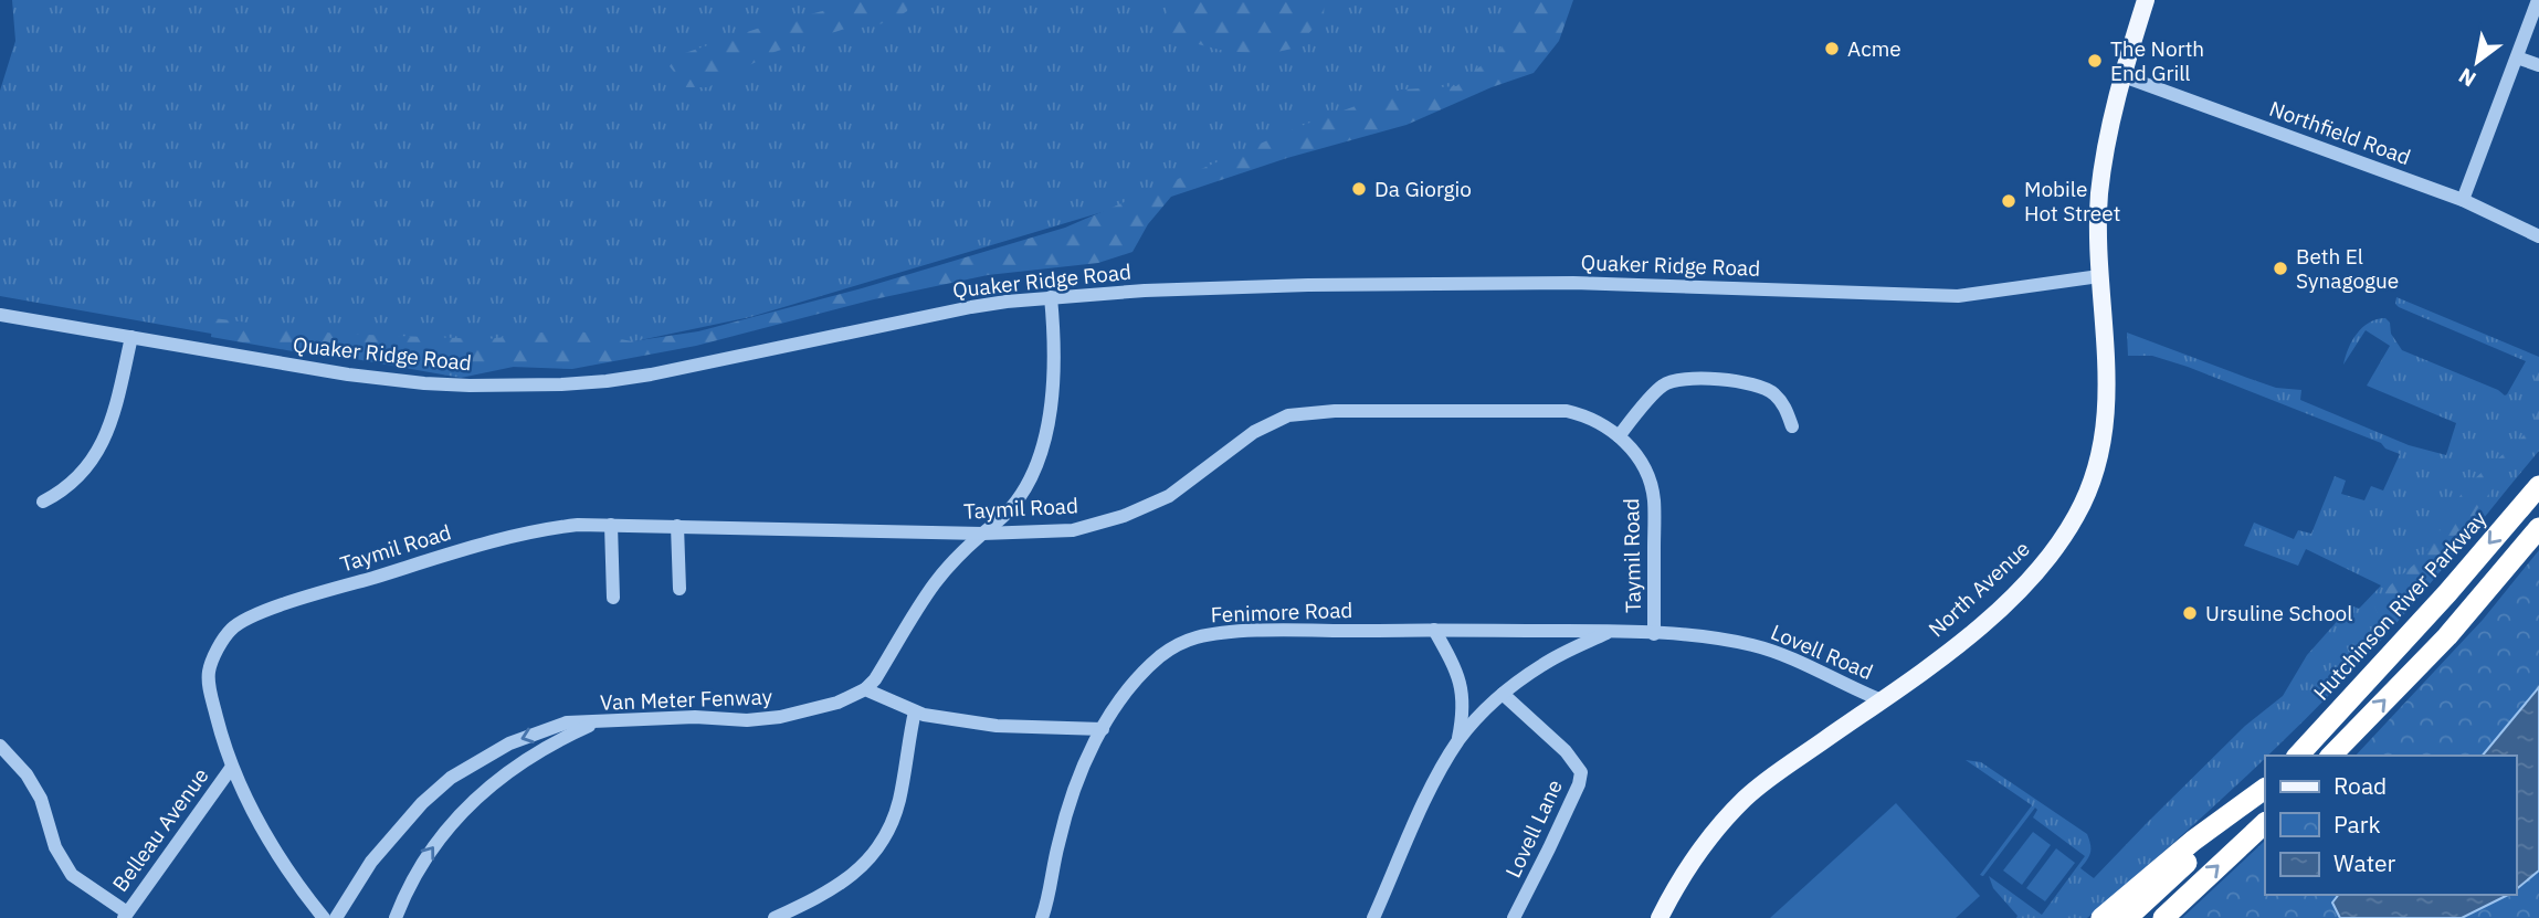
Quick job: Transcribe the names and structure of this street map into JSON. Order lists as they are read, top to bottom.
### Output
{
  "streets": {
    "highway": ["Hutchinson River Parkway"],
    "main road": ["North Avenue"],
    "street": [
      "Northfield Road",
      "Quaker Ridge Road",
      "Taymil Road",
      "Fenimore Road",
      "Lovell Road",
      "Van Meter Fenway",
      "Lovell Lane",
      "Belleau Avenue"
    ]
  },
  "crossings": [
    ["Northfield Road", "North Avenue"],
    ["Quaker Ridge Road", "North Avenue"],
    ["Taymil Road", "Lovell Road"],
    ["Taymil Road", "Belleau Avenue"],
    ["North Avenue", "Lovell Road"],
    ["Fenimore Road", "Lovell Road"]
  ],
  "places": [
    "Acme",
    "The North End Grill",
    "Da Giorgio",
    "Mobile Hot Street",
    "Beth El Synagogue",
    "Ursuline School"
  ],
  "legend": ["Road", "Park", "Water"],
  "north": "bottom left"
}
